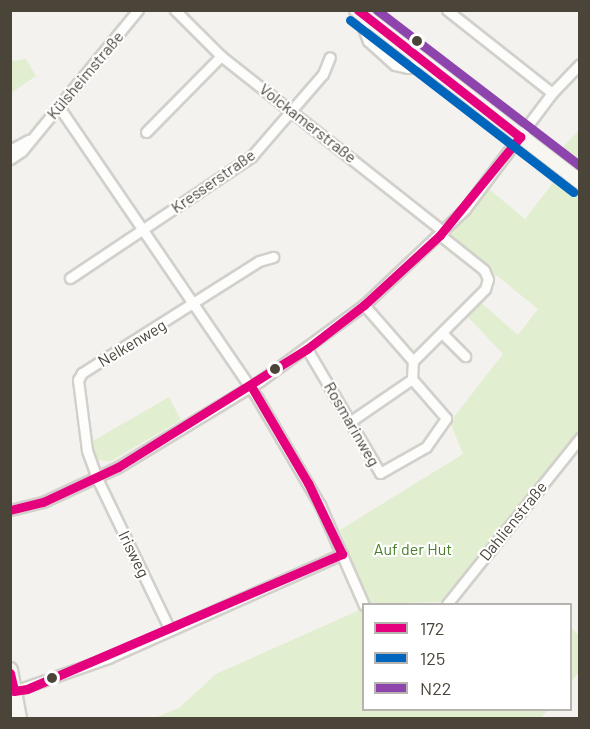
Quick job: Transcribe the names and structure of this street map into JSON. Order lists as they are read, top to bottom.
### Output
{
  "streets": {
    "street": [
      "Külsheimstraße",
      "Volckamerstraße",
      "Kresserstraße",
      "Nelkenweg",
      "Rosmarinweg",
      "Dahlienstraße",
      "Irisweg"
    ]
  },
  "crossings": [
    ["Volckamerstraße", "Kresserstraße"],
    ["Nelkenweg", "Irisweg"]
  ],
  "parks": ["Auf der Hut"],
  "lines": ["transit line 172", "transit line N22", "transit line 125"],
  "legend": ["172", "125", "N22"]
}
